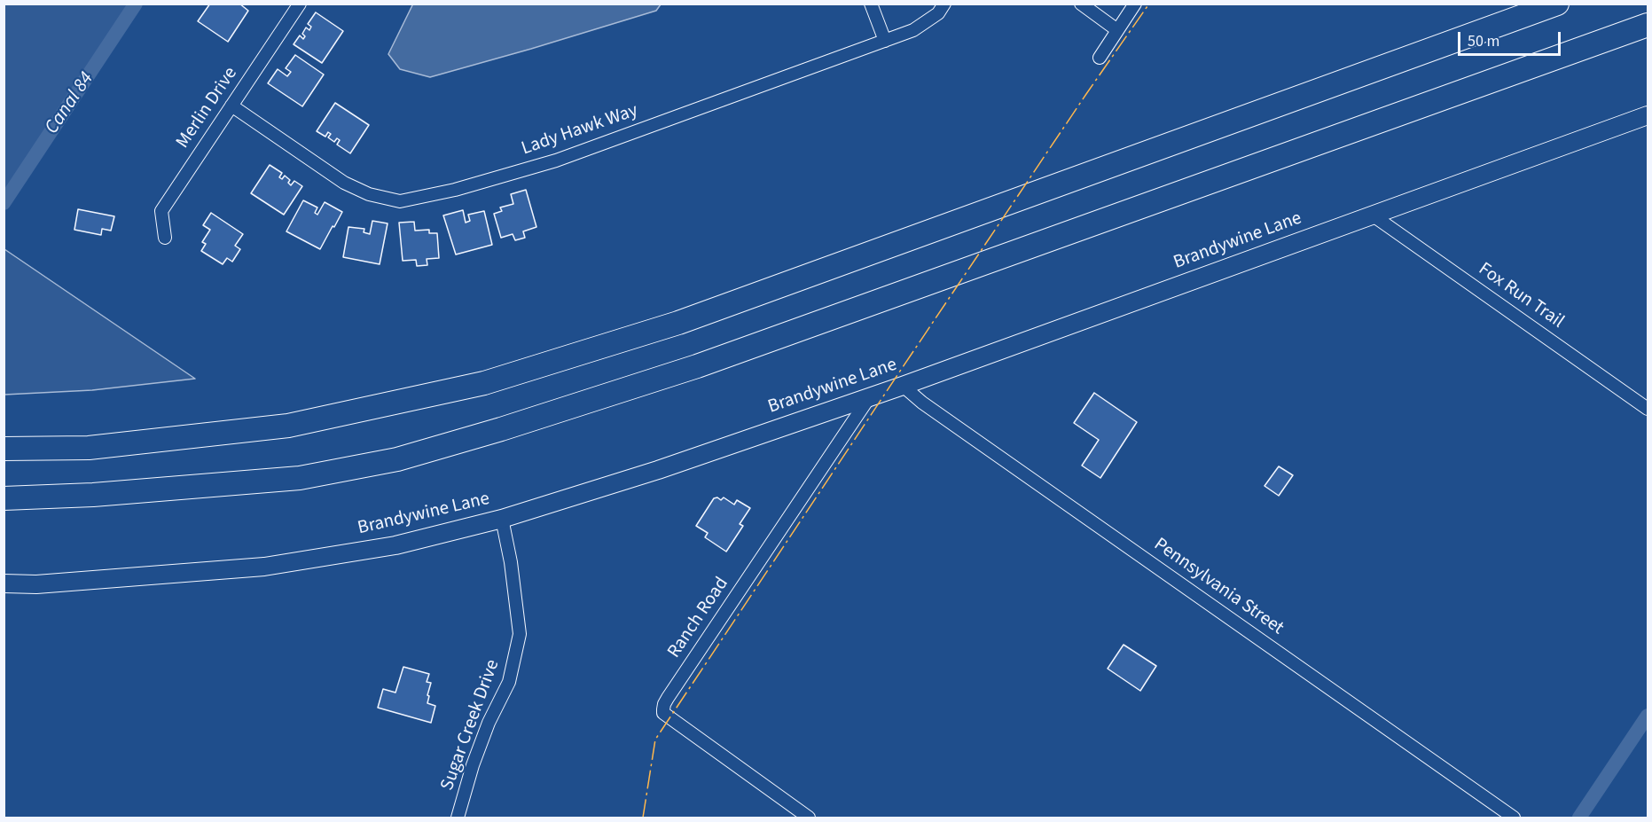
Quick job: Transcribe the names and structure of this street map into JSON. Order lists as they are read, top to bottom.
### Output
{
  "streets": {
    "street": [
      "Merlin Drive",
      "Lady Hawk Way",
      "Brandywine Lane",
      "Fox Run Trail",
      "Pennsylvania Street",
      "Ranch Road",
      "Sugar Creek Drive"
    ]
  },
  "crossings": [
    ["Merlin Drive", "Lady Hawk Way"],
    ["Brandywine Lane", "Fox Run Trail"],
    ["Brandywine Lane", "Pennsylvania Street"],
    ["Brandywine Lane", "Ranch Road"],
    ["Brandywine Lane", "Sugar Creek Drive"]
  ],
  "water": ["Canal 84"],
  "scale_bar": "50 m"
}
